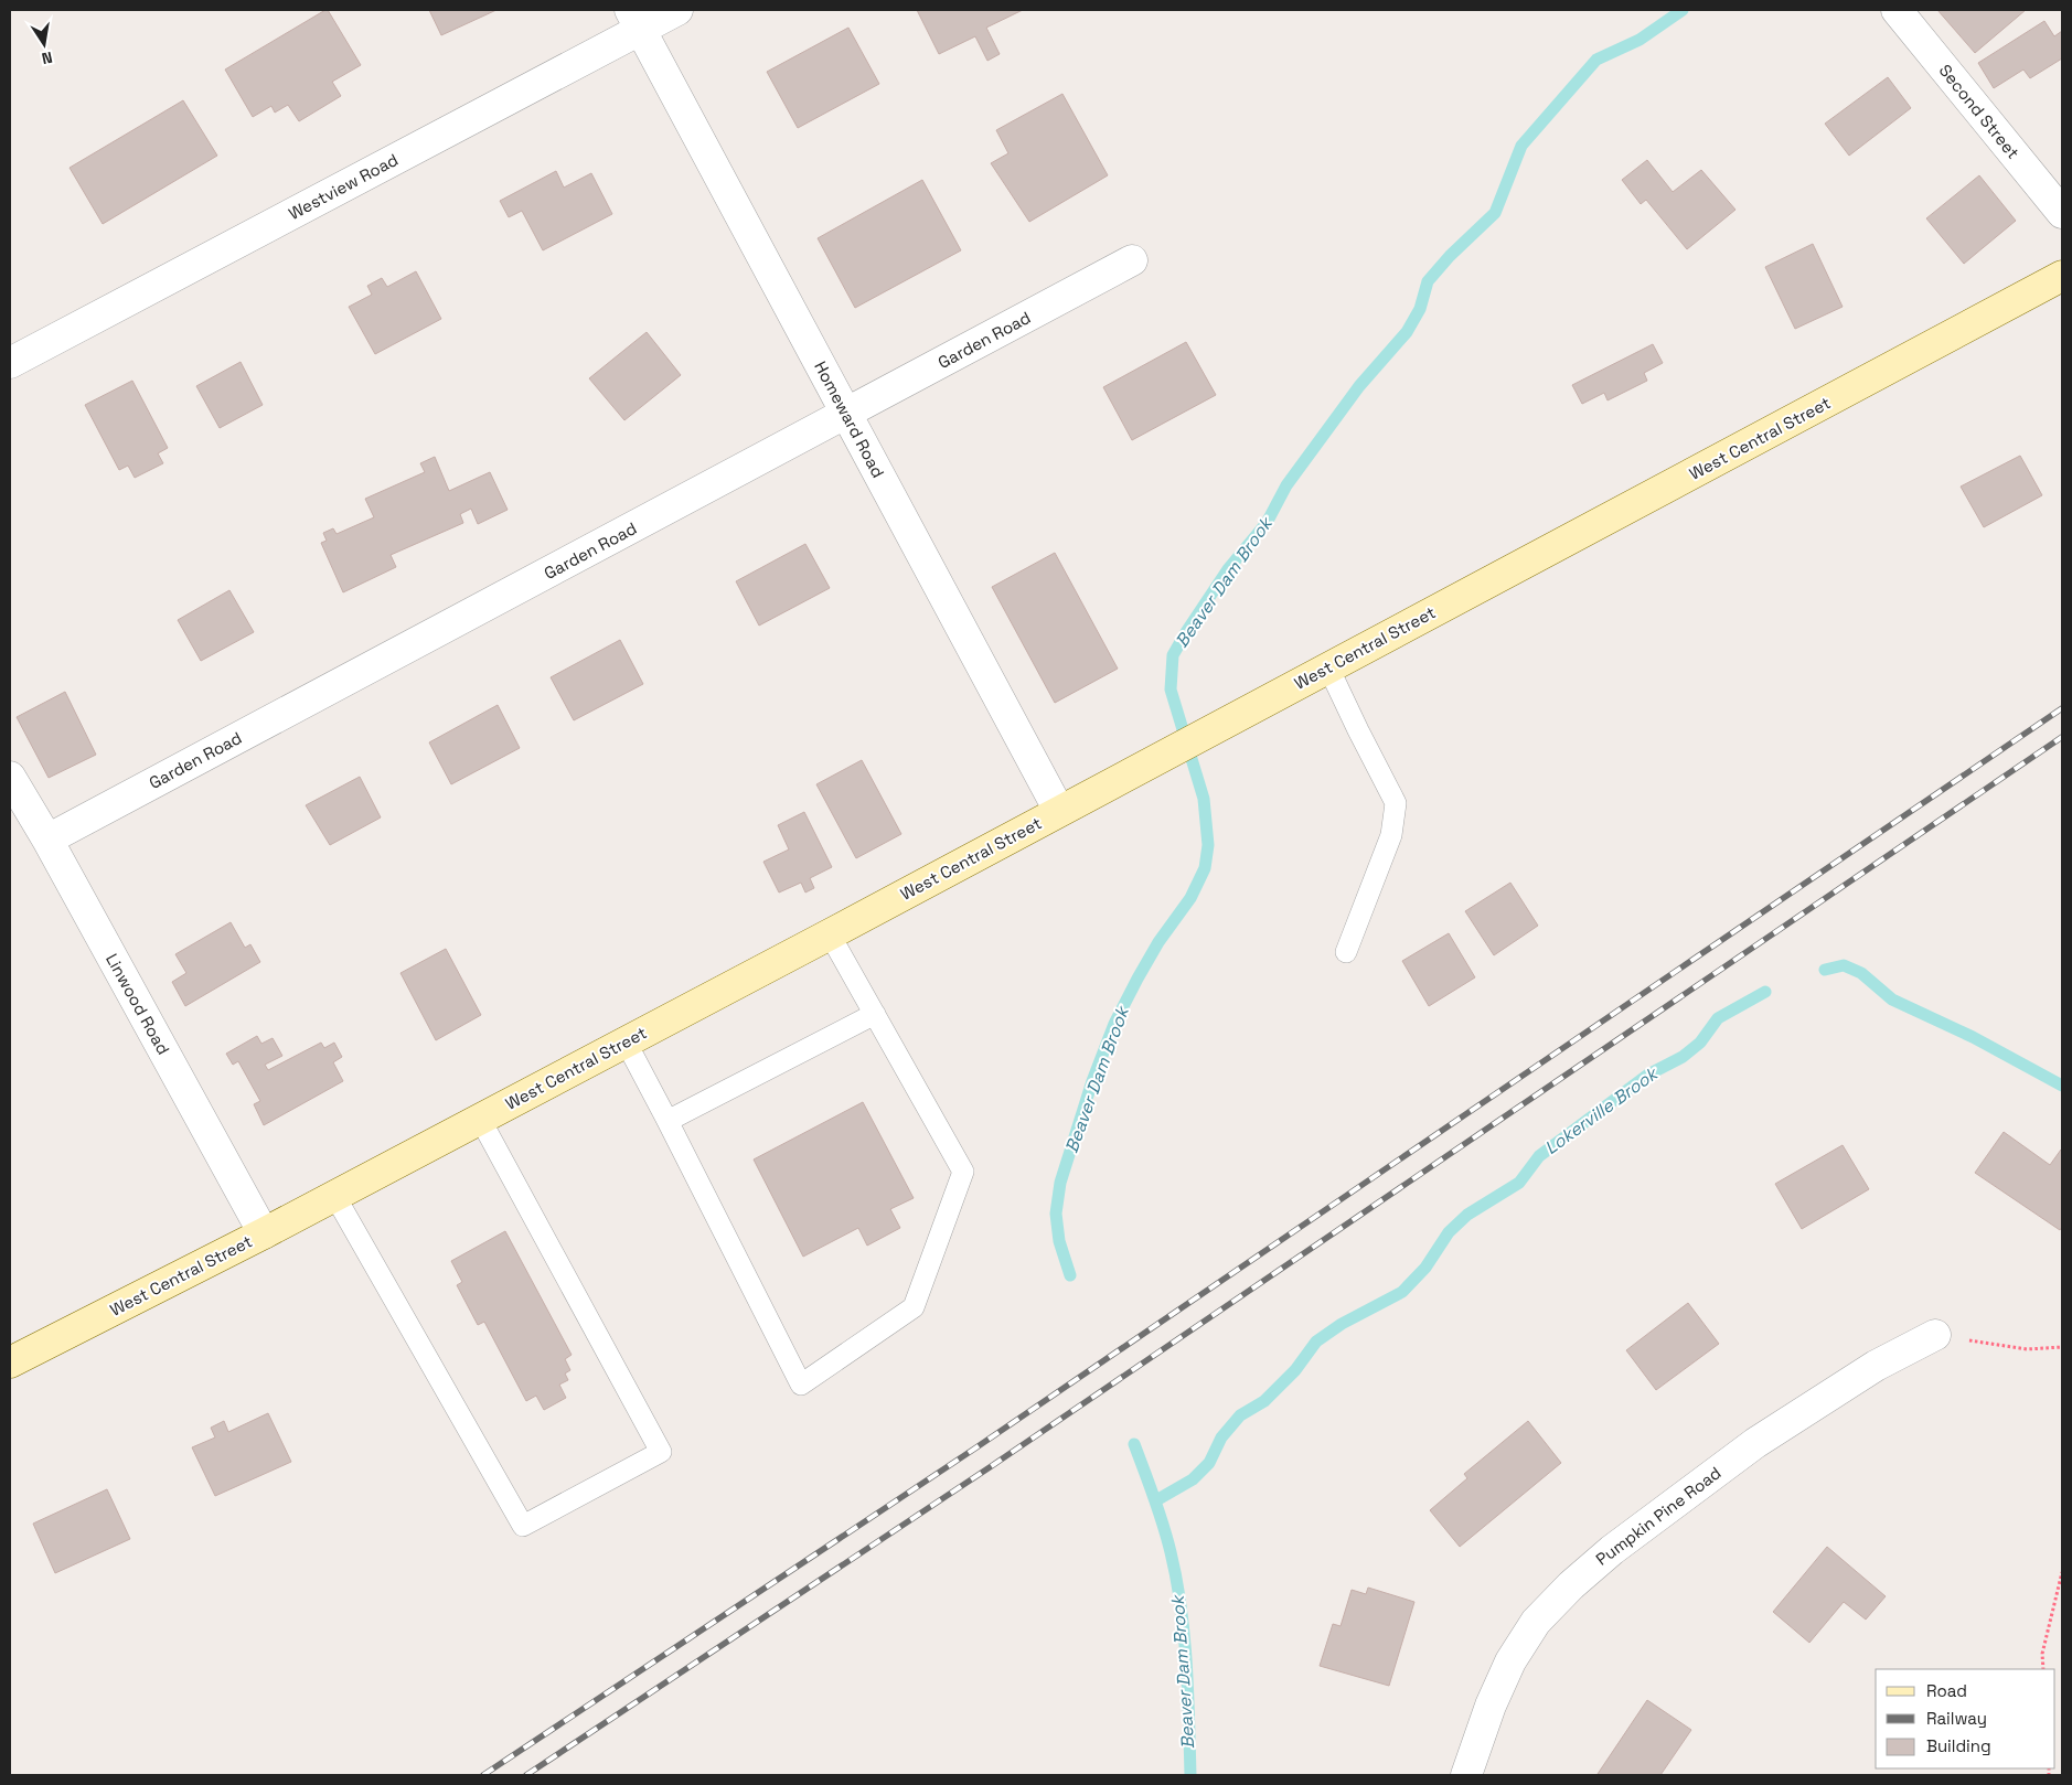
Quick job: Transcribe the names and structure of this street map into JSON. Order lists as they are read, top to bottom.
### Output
{
  "streets": {
    "main road": ["West Central Street"],
    "street": [
      "Second Street",
      "Westview Road",
      "Garden Road",
      "Homeward Road",
      "Linwood Road",
      "Pumpkin Pine Road"
    ]
  },
  "crossings": [
    ["Westview Road", "Homeward Road"],
    ["Garden Road", "Homeward Road"],
    ["Garden Road", "Linwood Road"],
    ["Homeward Road", "West Central Street"],
    ["West Central Street", "Linwood Road"]
  ],
  "water": ["Beaver Dam Brook", "Lokerville Brook"],
  "legend": ["Road", "Railway", "Building"],
  "north": "bottom"
}
